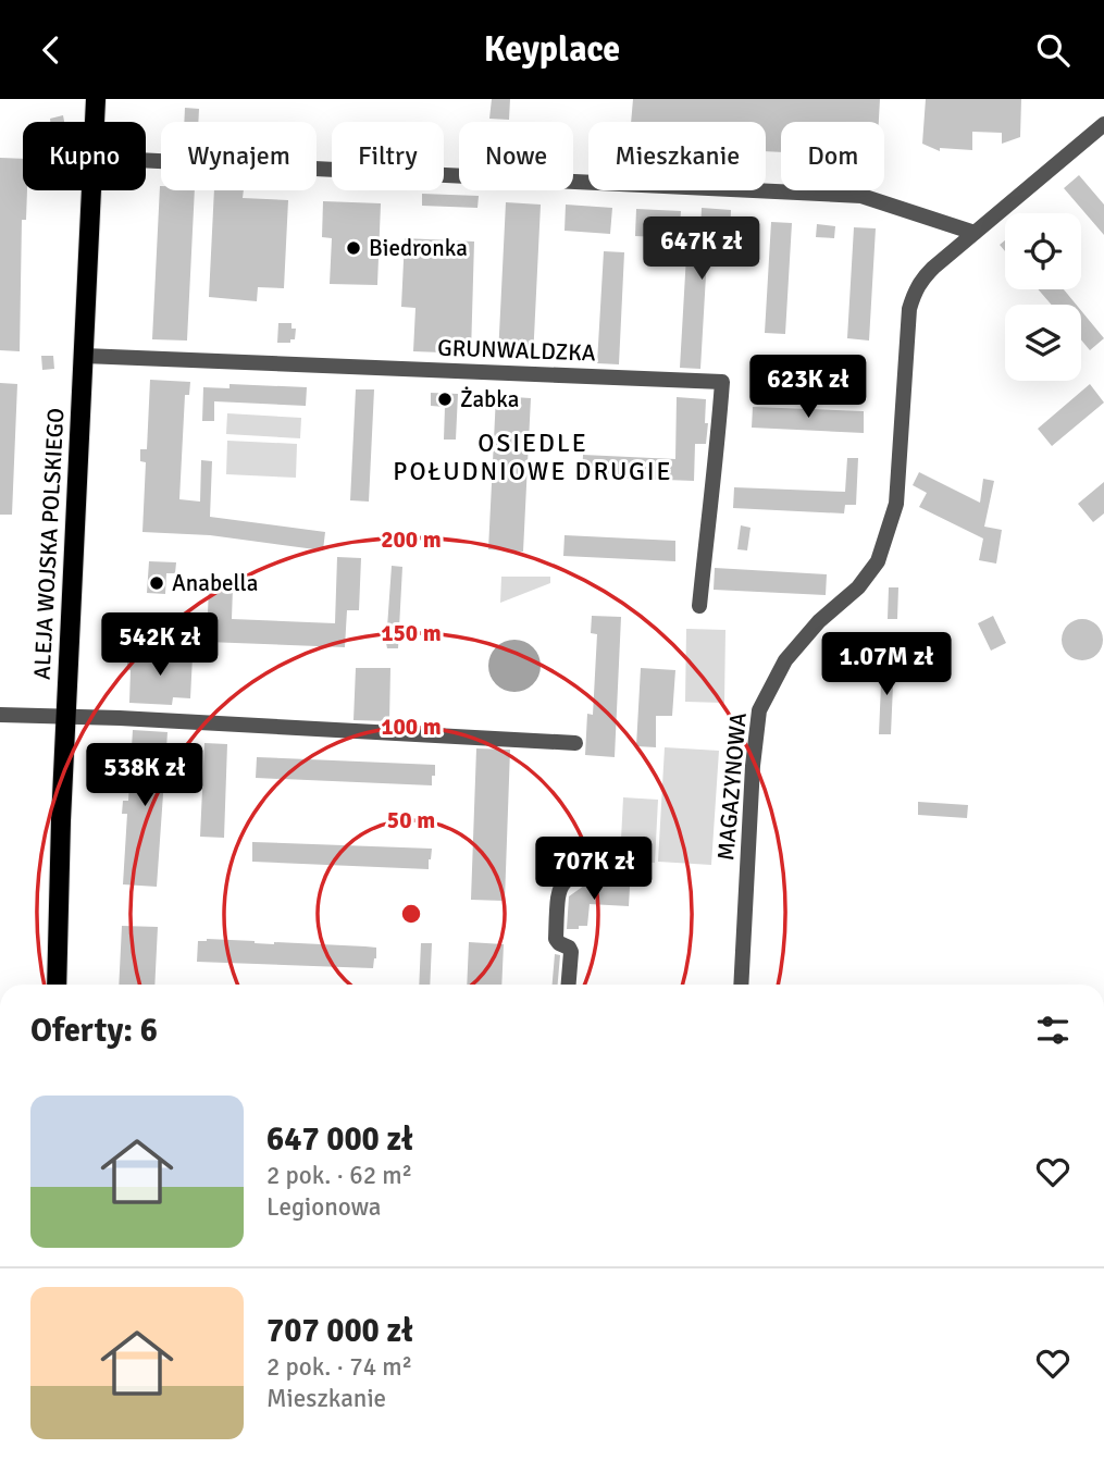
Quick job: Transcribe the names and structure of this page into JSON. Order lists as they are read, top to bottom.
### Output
{
  "streets": {
    "main road": ["ALEJA WOJSKA POLSKIEGO"],
    "street": ["GRUNWALDZKA", "MAGAZYNOWA"]
  },
  "crossings": [
    ["GRUNWALDZKA", "ALEJA WOJSKA POLSKIEGO"]
  ],
  "districts": ["OSIEDLE POŁUDNIOWE DRUGIE"],
  "places": ["Biedronka", "Żabka", "Anabella"],
  "page": {
    "header": "Keyplace",
    "chip": [
      "Kupno",
      "Wynajem",
      "Filtry",
      "Nowe",
      "Mieszkanie",
      "Dom"
    ],
    "price": [
      "647K zł",
      "623K zł",
      "542K zł",
      "1.07M zł",
      "538K zł",
      "707K zł"
    ],
    "heading": "Oferty: 6",
    "list": [
      {
        "name": "647 000 zł",
        "note": "2 pok. · 62 m² · Legionowa"
      },
      {
        "name": "707 000 zł",
        "note": "2 pok. · 74 m² · Mieszkanie"
      }
    ]
  },
  "rings": [
    "200 m",
    "150 m",
    "100 m",
    "50 m"
  ]
}
